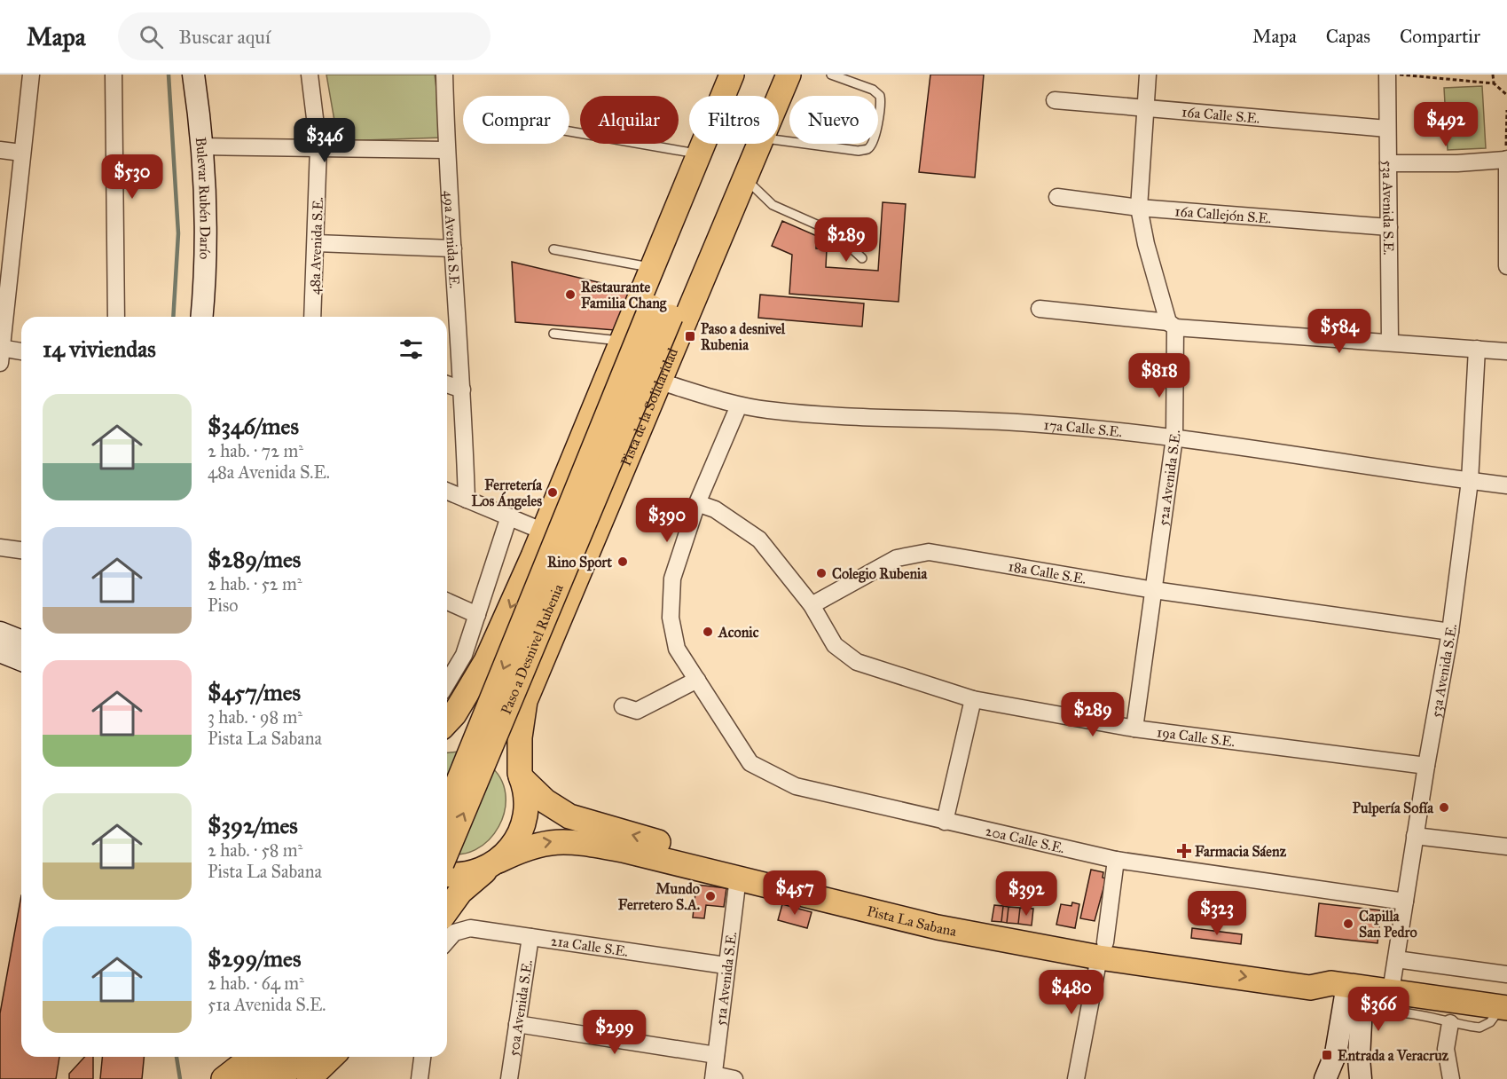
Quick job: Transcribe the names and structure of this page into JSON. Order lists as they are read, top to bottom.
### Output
{
  "streets": {
    "main road": ["Pista de la Solidaridad", "Paso a Desnivel Rubenia", "Pista La Sabana"],
    "street": [
      "16a Calle S.E.",
      "Bulevar Rubén Darío",
      "53a Avenida S.E.",
      "16a Callejón S.E.",
      "49a Avenida S.E.",
      "48a Avenida S.E.",
      "17a Calle S.E.",
      "52a Avenida S.E.",
      "18a Calle S.E.",
      "19a Calle S.E.",
      "20a Calle S.E.",
      "21a Calle S.E.",
      "51a Avenida S.E.",
      "50a Avenida S.E."
    ]
  },
  "crossings": [
    ["16a Calle S.E.", "53a Avenida S.E."],
    ["16a Calle S.E.", "52a Avenida S.E."],
    ["53a Avenida S.E.", "16a Callejón S.E."],
    ["53a Avenida S.E.", "17a Calle S.E."],
    ["53a Avenida S.E.", "18a Calle S.E."],
    ["53a Avenida S.E.", "19a Calle S.E."],
    ["53a Avenida S.E.", "20a Calle S.E."],
    ["53a Avenida S.E.", "Pista La Sabana"],
    ["16a Callejón S.E.", "52a Avenida S.E."],
    ["Pista de la Solidaridad", "17a Calle S.E."],
    ["Pista de la Solidaridad", "Pista La Sabana"],
    ["17a Calle S.E.", "52a Avenida S.E."],
    ["52a Avenida S.E.", "18a Calle S.E."],
    ["52a Avenida S.E.", "19a Calle S.E."],
    ["18a Calle S.E.", "19a Calle S.E."],
    ["Pista La Sabana", "51a Avenida S.E."],
    ["21a Calle S.E.", "51a Avenida S.E."],
    ["21a Calle S.E.", "50a Avenida S.E."]
  ],
  "places": {
    "other": [
      "Restaurante Familia Chang",
      "Ferretería Los Ángeles",
      "Rino Sport",
      "Colegio Rubenia",
      "Aconic",
      "Pulpería Sofía",
      "Mundo Ferretero S.A.",
      "Capilla San Pedro"
    ],
    "transit": ["Paso a desnivel Rubenia", "Entrada a Veracruz"],
    "health": ["Farmacia Sáenz"]
  },
  "page": {
    "header": "Mapa",
    "search": "Buscar aquí",
    "nav": ["Mapa", "Capas", "Compartir"],
    "chip": [
      "Comprar",
      "Alquilar",
      "Filtros",
      "Nuevo"
    ],
    "price": [
      "$492",
      "$346",
      "$530",
      "$289",
      "$584",
      "$818",
      "$390",
      "$289",
      "$457",
      "$392",
      "$323",
      "$480",
      "$366",
      "$299"
    ],
    "heading": "14 viviendas",
    "list": [
      {
        "name": "$346/mes",
        "note": "2 hab. · 72 m² · 48a Avenida S.E."
      },
      {
        "name": "$289/mes",
        "note": "2 hab. · 52 m² · Piso"
      },
      {
        "name": "$457/mes",
        "note": "3 hab. · 98 m² · Pista La Sabana"
      },
      {
        "name": "$392/mes",
        "note": "2 hab. · 58 m² · Pista La Sabana"
      },
      {
        "name": "$299/mes",
        "note": "2 hab. · 64 m² · 51a Avenida S.E."
      }
    ]
  }
}
